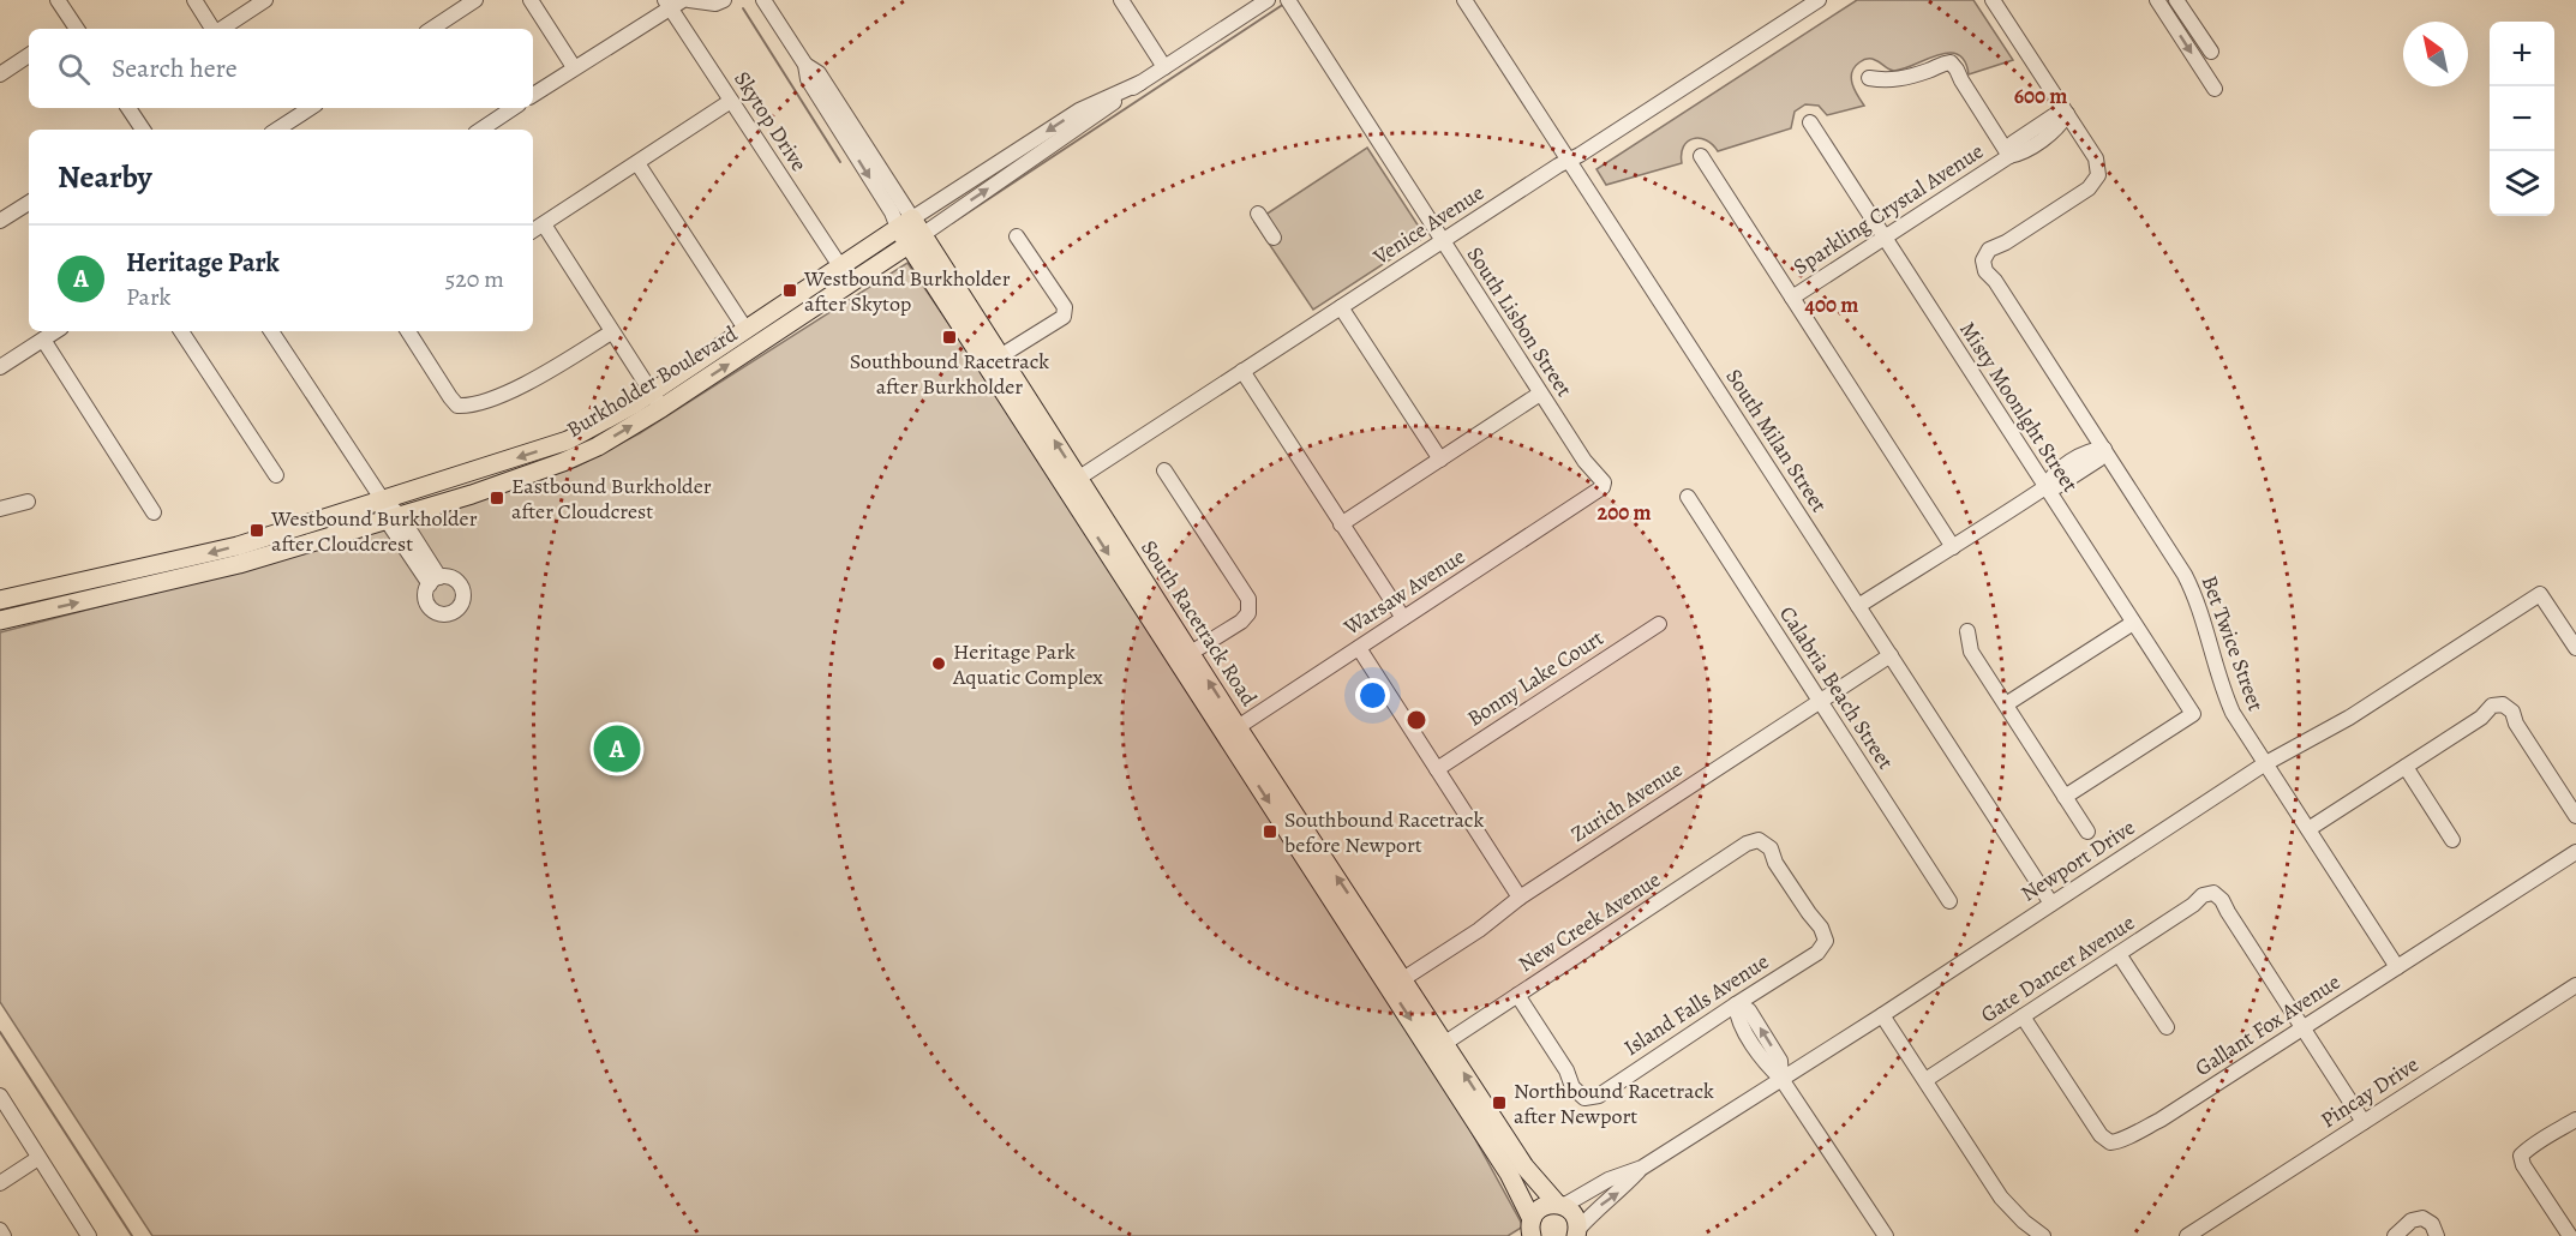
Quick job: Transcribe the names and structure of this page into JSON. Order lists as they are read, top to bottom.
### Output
{
  "streets": {
    "main road": ["Burkholder Boulevard", "South Racetrack Road"],
    "street": [
      "Skytop Drive",
      "Sparkling Crystal Avenue",
      "Venice Avenue",
      "South Lisbon Street",
      "Misty Moonlght Street",
      "South Milan Street",
      "Warsaw Avenue",
      "Bet Twice Street",
      "Bonny Lake Court",
      "Calabria Beach Street",
      "Zurich Avenue",
      "Newport Drive",
      "New Creek Avenue",
      "Gate Dancer Avenue",
      "Island Falls Avenue",
      "Gallant Fox Avenue",
      "Pincay Drive"
    ]
  },
  "crossings": [
    ["Skytop Drive", "Burkholder Boulevard"],
    ["Sparkling Crystal Avenue", "Misty Moonlght Street"],
    ["Sparkling Crystal Avenue", "Bet Twice Street"],
    ["Venice Avenue", "South Lisbon Street"],
    ["Venice Avenue", "South Milan Street"],
    ["Venice Avenue", "South Racetrack Road"],
    ["South Lisbon Street", "Warsaw Avenue"],
    ["Burkholder Boulevard", "South Racetrack Road"],
    ["South Milan Street", "Zurich Avenue"],
    ["South Milan Street", "Newport Drive"],
    ["Warsaw Avenue", "South Racetrack Road"],
    ["South Racetrack Road", "Zurich Avenue"],
    ["South Racetrack Road", "Newport Drive"],
    ["South Racetrack Road", "New Creek Avenue"],
    ["Bet Twice Street", "Newport Drive"],
    ["Bet Twice Street", "Gallant Fox Avenue"],
    ["Calabria Beach Street", "Zurich Avenue"],
    ["New Creek Avenue", "Island Falls Avenue"],
    ["Gate Dancer Avenue", "Gallant Fox Avenue"]
  ],
  "places": {
    "transit": [
      "Westbound Burkholder after Skytop",
      "Southbound Racetrack after Burkholder",
      "Eastbound Burkholder after Cloudcrest",
      "Westbound Burkholder after Cloudcrest",
      "Southbound Racetrack before Newport",
      "Northbound Racetrack after Newport"
    ],
    "other": ["Heritage Park Aquatic Complex"]
  },
  "north": "top left",
  "page": {
    "map_buttons": ["+", "−"],
    "search": "Search here",
    "heading": "Nearby",
    "list": [
      {
        "mark": "A",
        "name": "Heritage Park",
        "note": "Park",
        "value": "520 m"
      }
    ],
    "pins": "A"
  },
  "rings": ["600 m", "400 m", "200 m"]
}
